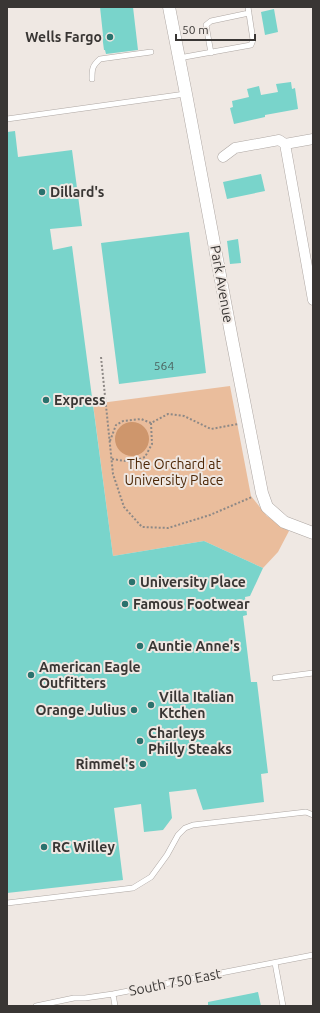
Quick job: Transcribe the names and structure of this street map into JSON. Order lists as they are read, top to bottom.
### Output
{
  "streets": {
    "street": ["Park Avenue"],
    "lane": ["South 750 East"]
  },
  "parks": ["The Orchard at University Place"],
  "places": [
    "Wells Fargo",
    "Dillard's",
    "Express",
    "University Place",
    "Famous Footwear",
    "Auntie Anne's",
    "American Eagle Outfitters",
    "Villa Italian Ktchen",
    "Orange Julius",
    "Charleys Philly Steaks",
    "Rimmel's",
    "RC Willey"
  ],
  "house_numbers": ["564"],
  "scale_bar": "50 m"
}
